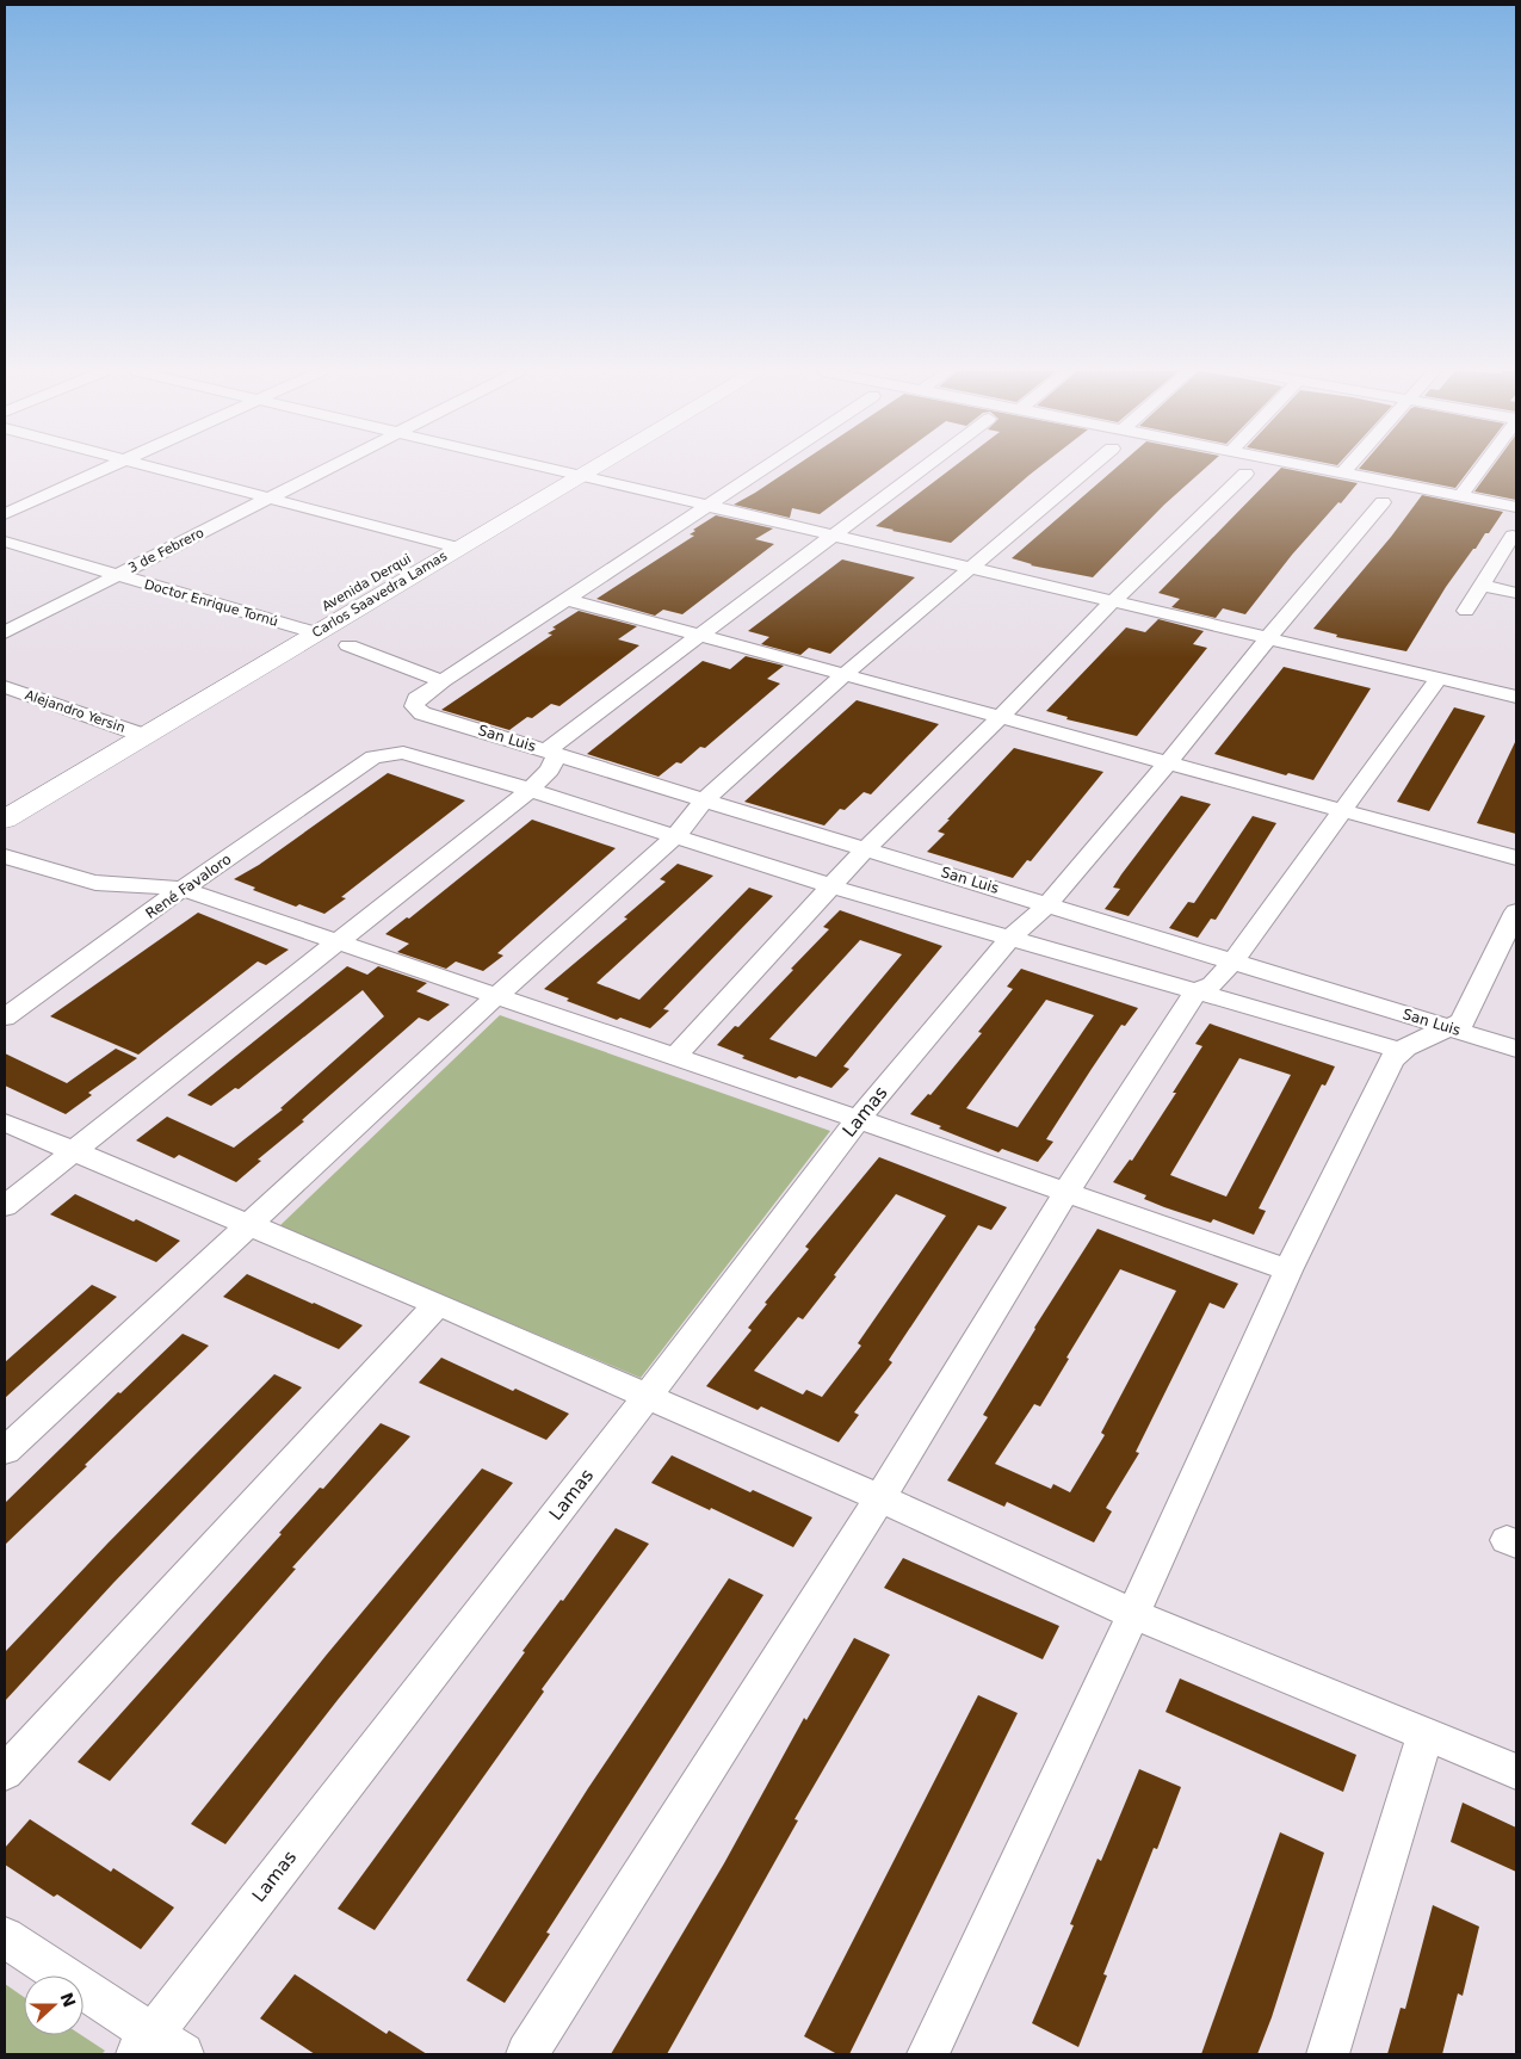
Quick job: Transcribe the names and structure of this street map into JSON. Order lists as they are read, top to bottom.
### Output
{
  "streets": {
    "main road": ["Avenida Derqui", "Carlos Saavedra Lamas"],
    "street": [
      "3 de Febrero",
      "Doctor Enrique Tornú",
      "Alejandro Yersin",
      "San Luis",
      "René Favaloro",
      "Lamas"
    ]
  },
  "crossings": [
    ["3 de Febrero", "Doctor Enrique Tornú"],
    ["Avenida Derqui", "Carlos Saavedra Lamas"],
    ["Avenida Derqui", "Doctor Enrique Tornú"],
    ["Avenida Derqui", "Alejandro Yersin"],
    ["Carlos Saavedra Lamas", "Doctor Enrique Tornú"],
    ["Carlos Saavedra Lamas", "Alejandro Yersin"],
    ["San Luis", "Lamas"]
  ],
  "north": "right"
}
